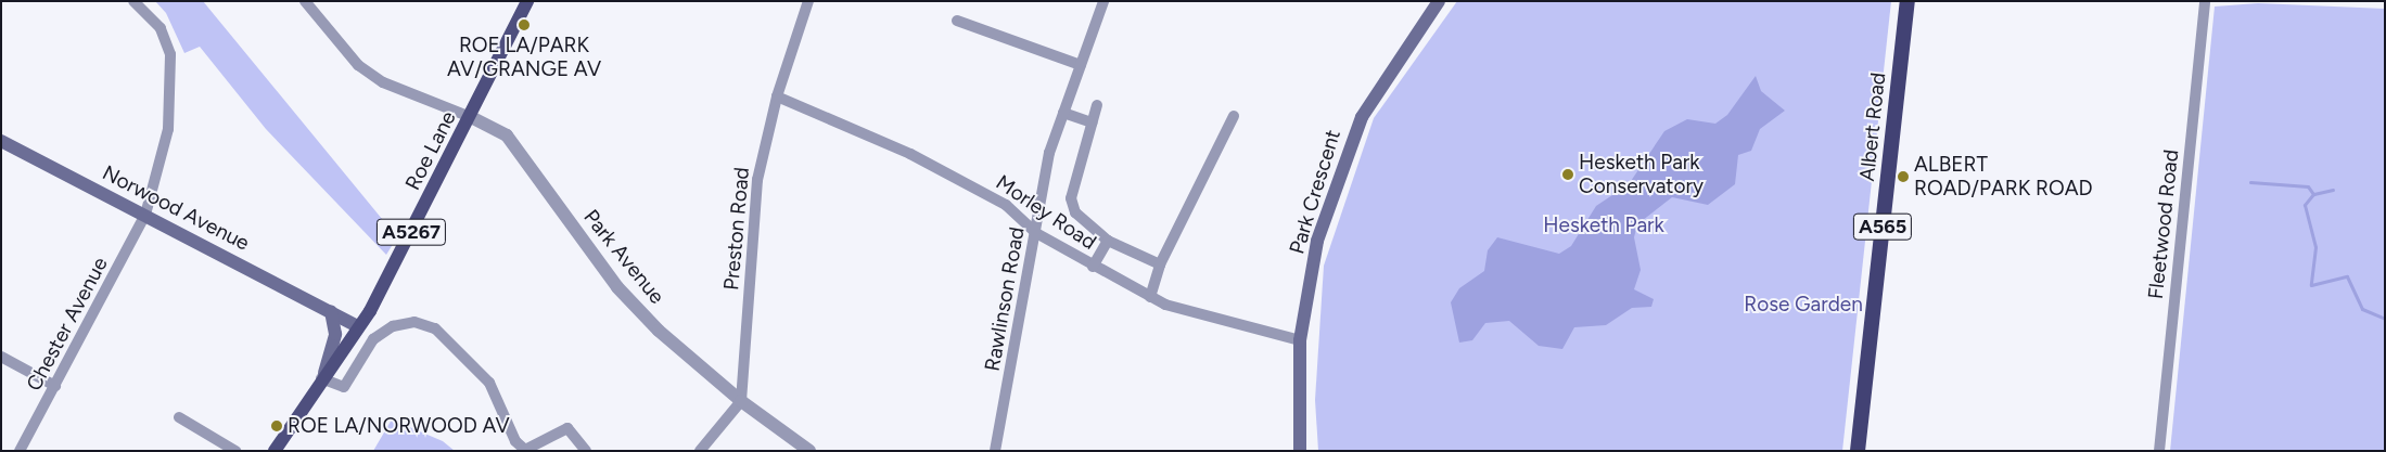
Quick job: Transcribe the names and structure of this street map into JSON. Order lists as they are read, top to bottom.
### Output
{
  "streets": {
    "highway": ["Albert Road", "A565"],
    "main road": [
      "Roe Lane",
      "Park Crescent",
      "Norwood Avenue",
      "A5267"
    ],
    "street": [
      "Morley Road",
      "Fleetwood Road",
      "Preston Road",
      "Park Avenue",
      "Rawlinson Road",
      "Chester Avenue"
    ]
  },
  "crossings": [
    ["Roe Lane", "Norwood Avenue"],
    ["Roe Lane", "Park Avenue"],
    ["Park Crescent", "Morley Road"],
    ["Norwood Avenue", "Chester Avenue"],
    ["Morley Road", "Preston Road"],
    ["Morley Road", "Rawlinson Road"],
    ["Preston Road", "Park Avenue"]
  ],
  "parks": ["Hesketh Park", "Rose Garden"],
  "places": [
    "ROE LA/PARK AV/GRANGE AV",
    "Hesketh Park Conservatory",
    "ALBERT ROAD/PARK ROAD",
    "ROE LA/NORWOOD AV"
  ]
}
